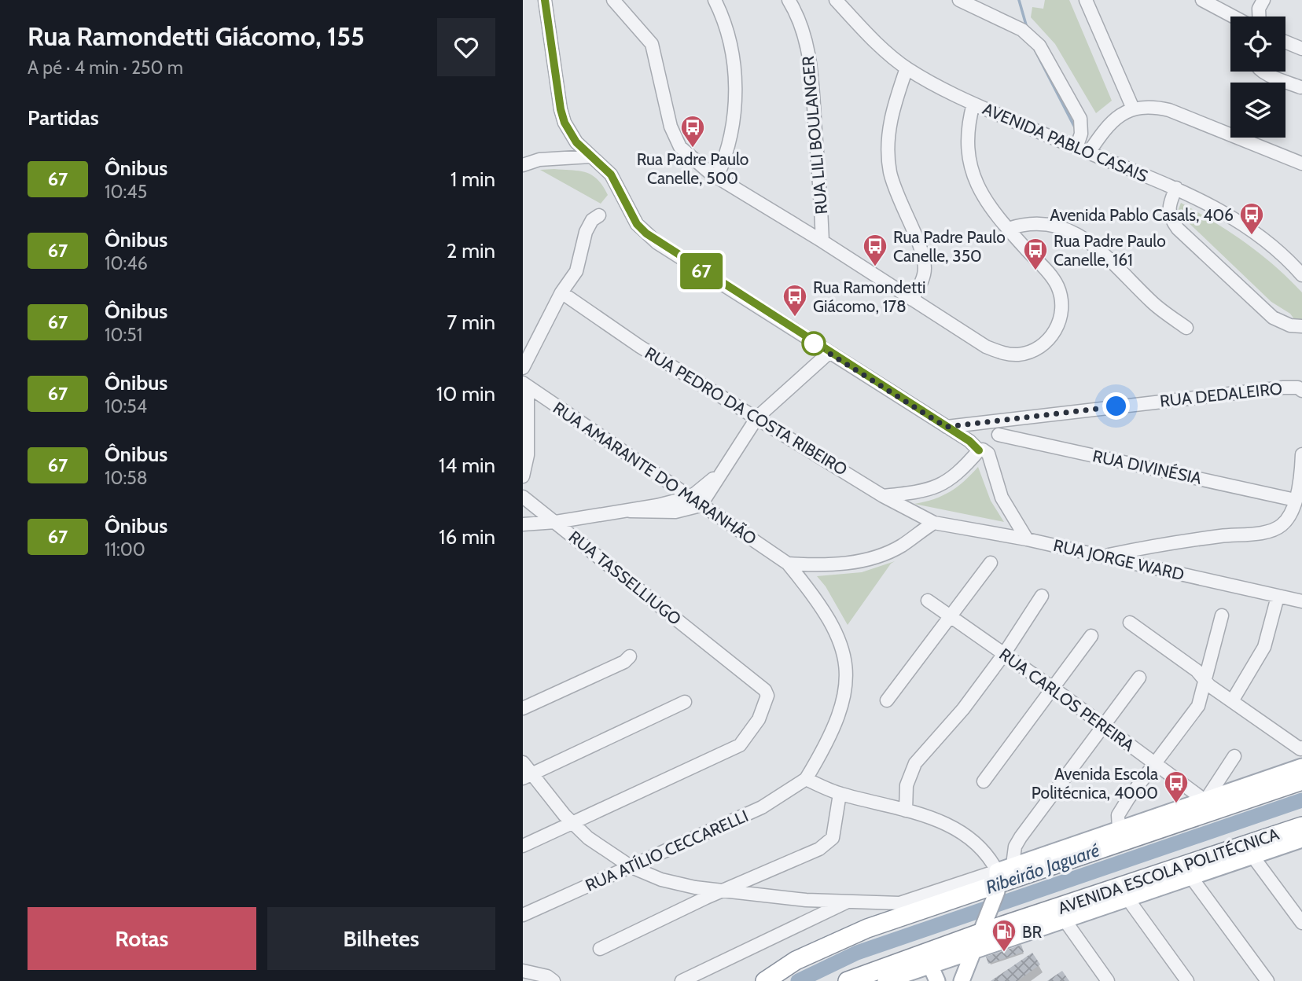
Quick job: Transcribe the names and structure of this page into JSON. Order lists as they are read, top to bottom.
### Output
{
  "streets": {
    "highway": ["AVENIDA ESCOLA POLITÉCNICA"],
    "street": [
      "RUA LILI BOULANGER",
      "AVENIDA PABLO CASAIS",
      "RUA DEDALEIRO",
      "RUA PEDRO DA COSTA RIBEIRO",
      "RUA DIVINÉSIA",
      "RUA AMARANTE DO MARANHÃO",
      "RUA JORGE WARD",
      "RUA TASSELLIUGO",
      "RUA CARLOS PEREIRA",
      "RUA ATÍLIO CECCARELLI"
    ]
  },
  "crossings": [
    ["RUA PEDRO DA COSTA RIBEIRO", "RUA JORGE WARD"]
  ],
  "water": ["Ribeirão Jaguaré"],
  "places": {
    "bus stop": [
      "Rua Padre Paulo Canelle, 500",
      "Avenida Pablo Casals, 406",
      "Rua Padre Paulo Canelle, 350",
      "Rua Padre Paulo Canelle, 161",
      "Rua Ramondetti Giácomo, 178",
      "Avenida Escola Politécnica, 4000"
    ],
    "fuel station": ["BR"]
  },
  "lines": ["bus line 67"],
  "page": {
    "heading": [
      ["Rua Ramondetti Giácomo, 155", "A pé · 4 min · 250 m"],
      "Partidas"
    ],
    "on_map": "67",
    "list": [
      {
        "mark": "67",
        "name": "Ônibus",
        "note": "10:45",
        "value": "1 min"
      },
      {
        "mark": "67",
        "name": "Ônibus",
        "note": "10:46",
        "value": "2 min"
      },
      {
        "mark": "67",
        "name": "Ônibus",
        "note": "10:51",
        "value": "7 min"
      },
      {
        "mark": "67",
        "name": "Ônibus",
        "note": "10:54",
        "value": "10 min"
      },
      {
        "mark": "67",
        "name": "Ônibus",
        "note": "10:58",
        "value": "14 min"
      },
      {
        "mark": "67",
        "name": "Ônibus",
        "note": "11:00",
        "value": "16 min"
      }
    ],
    "buttons": ["Rotas", "Bilhetes"]
  }
}
